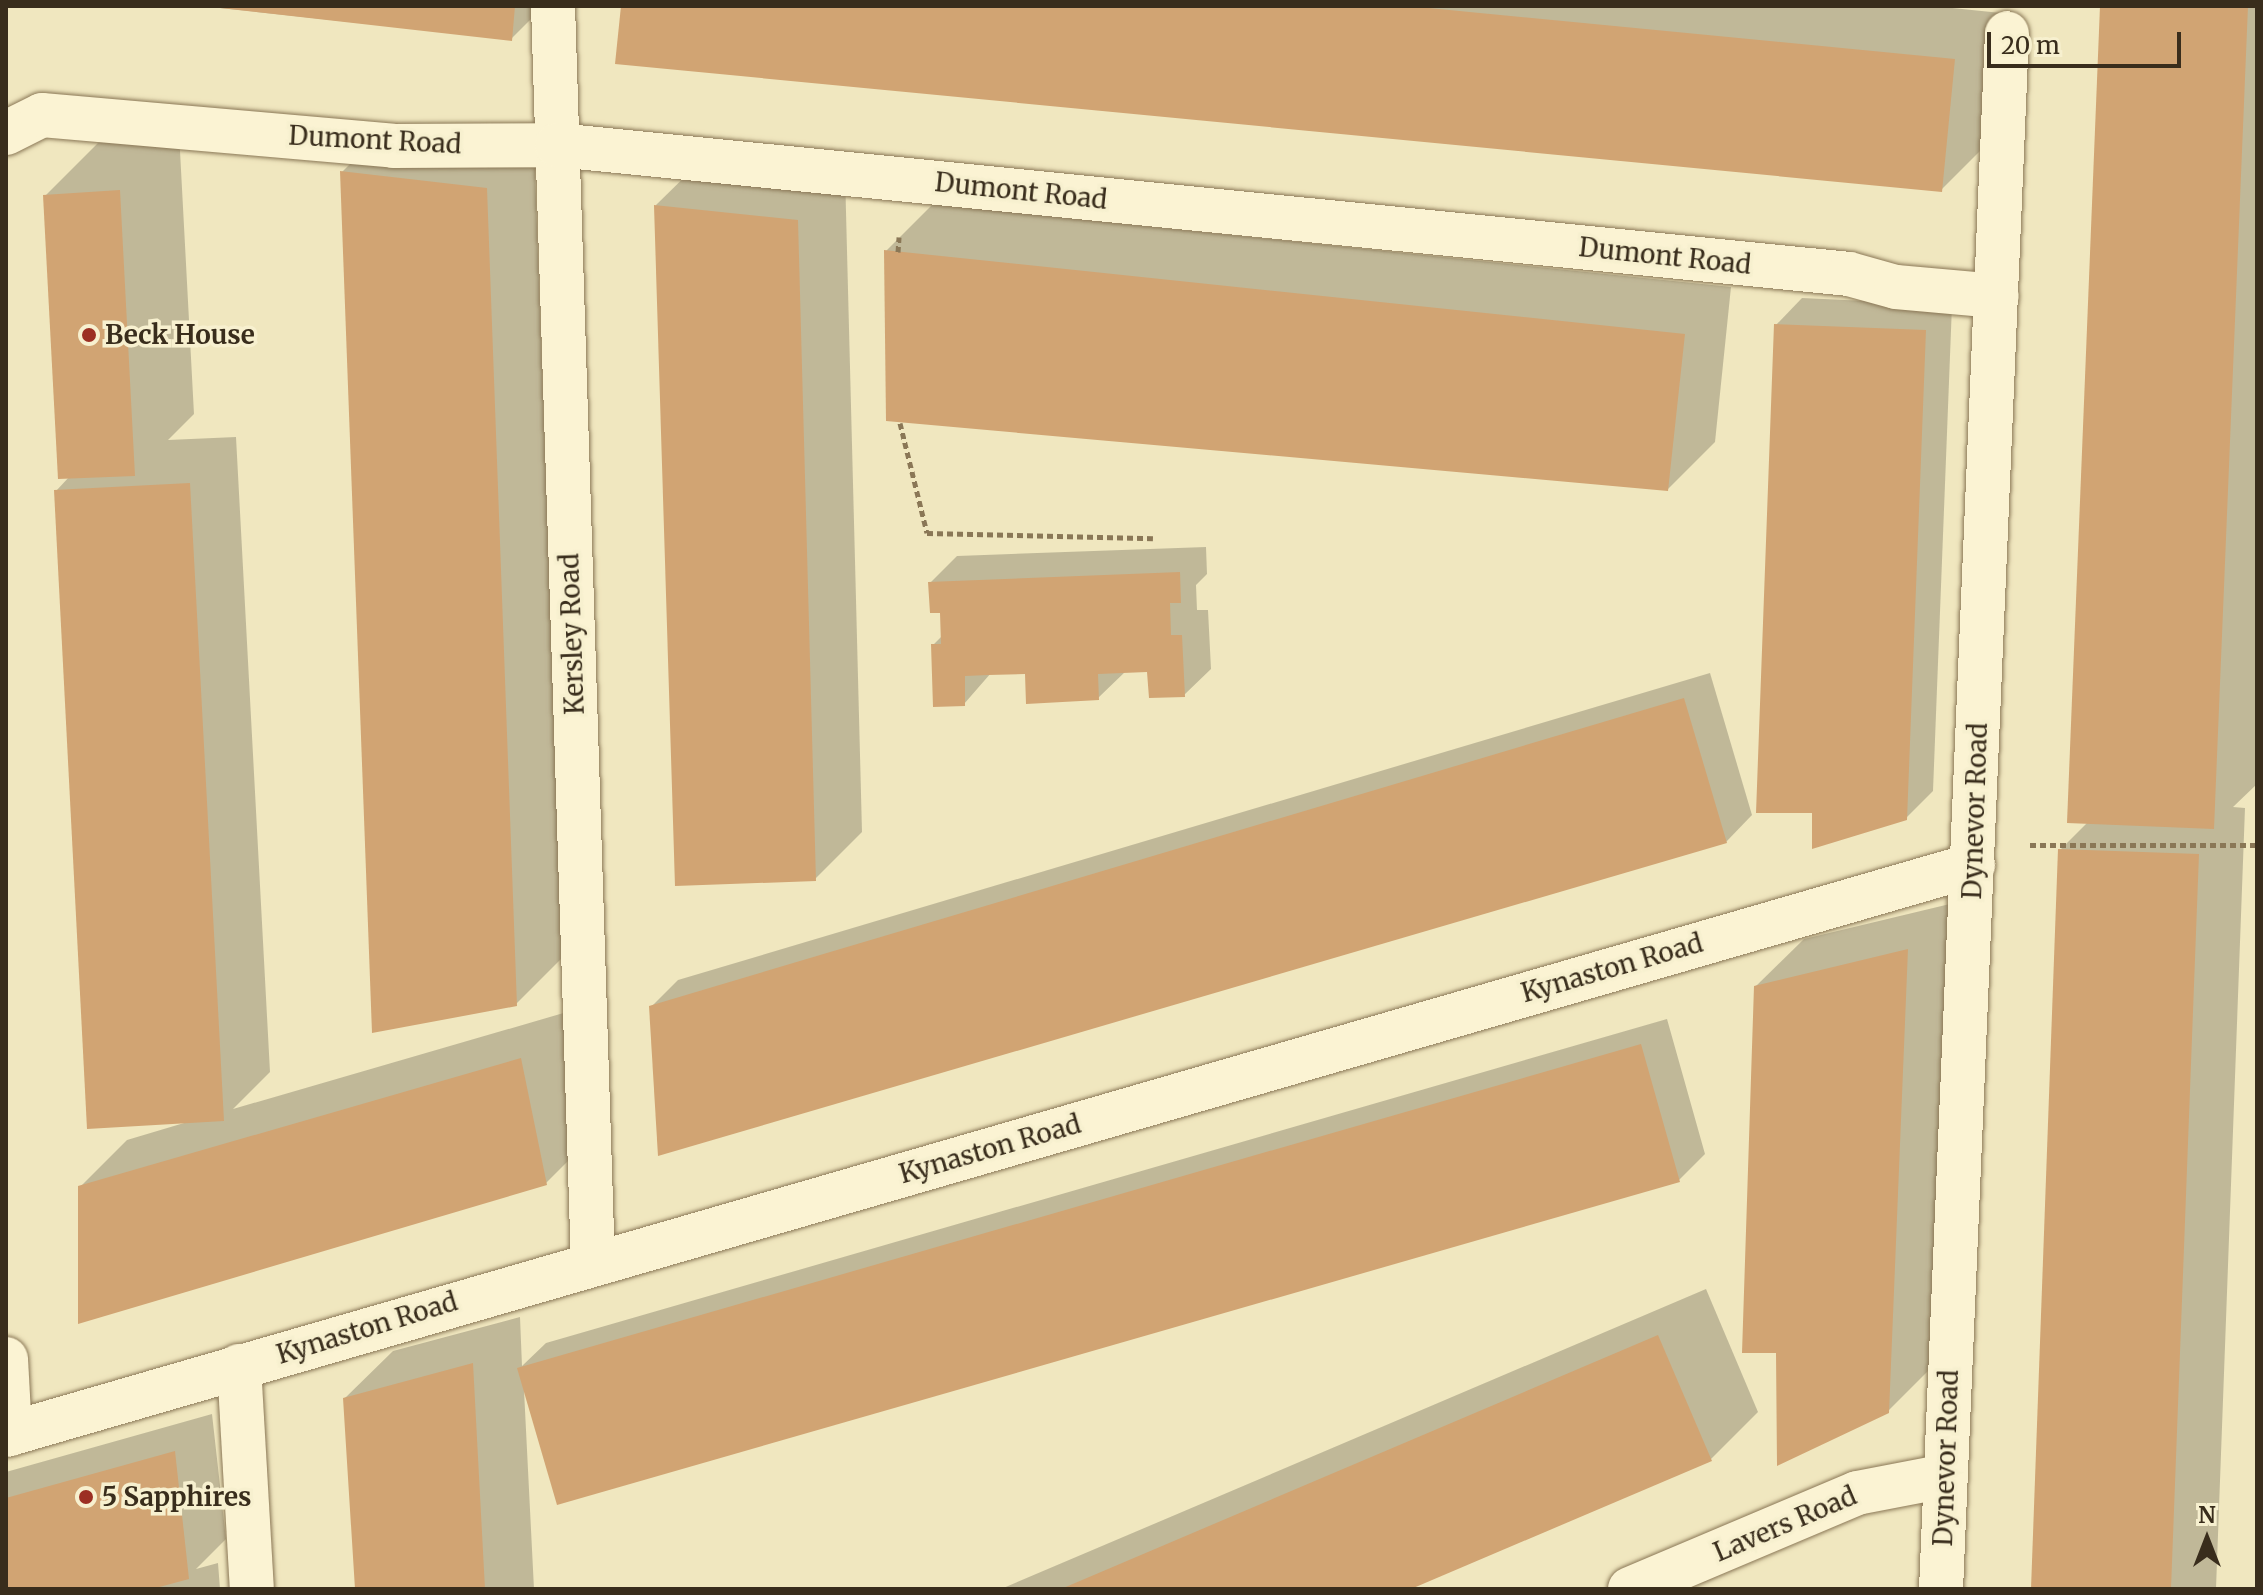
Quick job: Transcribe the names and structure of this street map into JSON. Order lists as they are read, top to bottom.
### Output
{
  "streets": {
    "street": [
      "Dumont Road",
      "Kersley Road",
      "Dynevor Road",
      "Kynaston Road",
      "Lavers Road"
    ]
  },
  "crossings": [
    ["Dumont Road", "Kersley Road"],
    ["Dumont Road", "Dynevor Road"],
    ["Kersley Road", "Kynaston Road"],
    ["Dynevor Road", "Kynaston Road"],
    ["Dynevor Road", "Lavers Road"]
  ],
  "places": ["Beck House", "5 Sapphires"],
  "scale_bar": "20 m",
  "north": "top"
}
